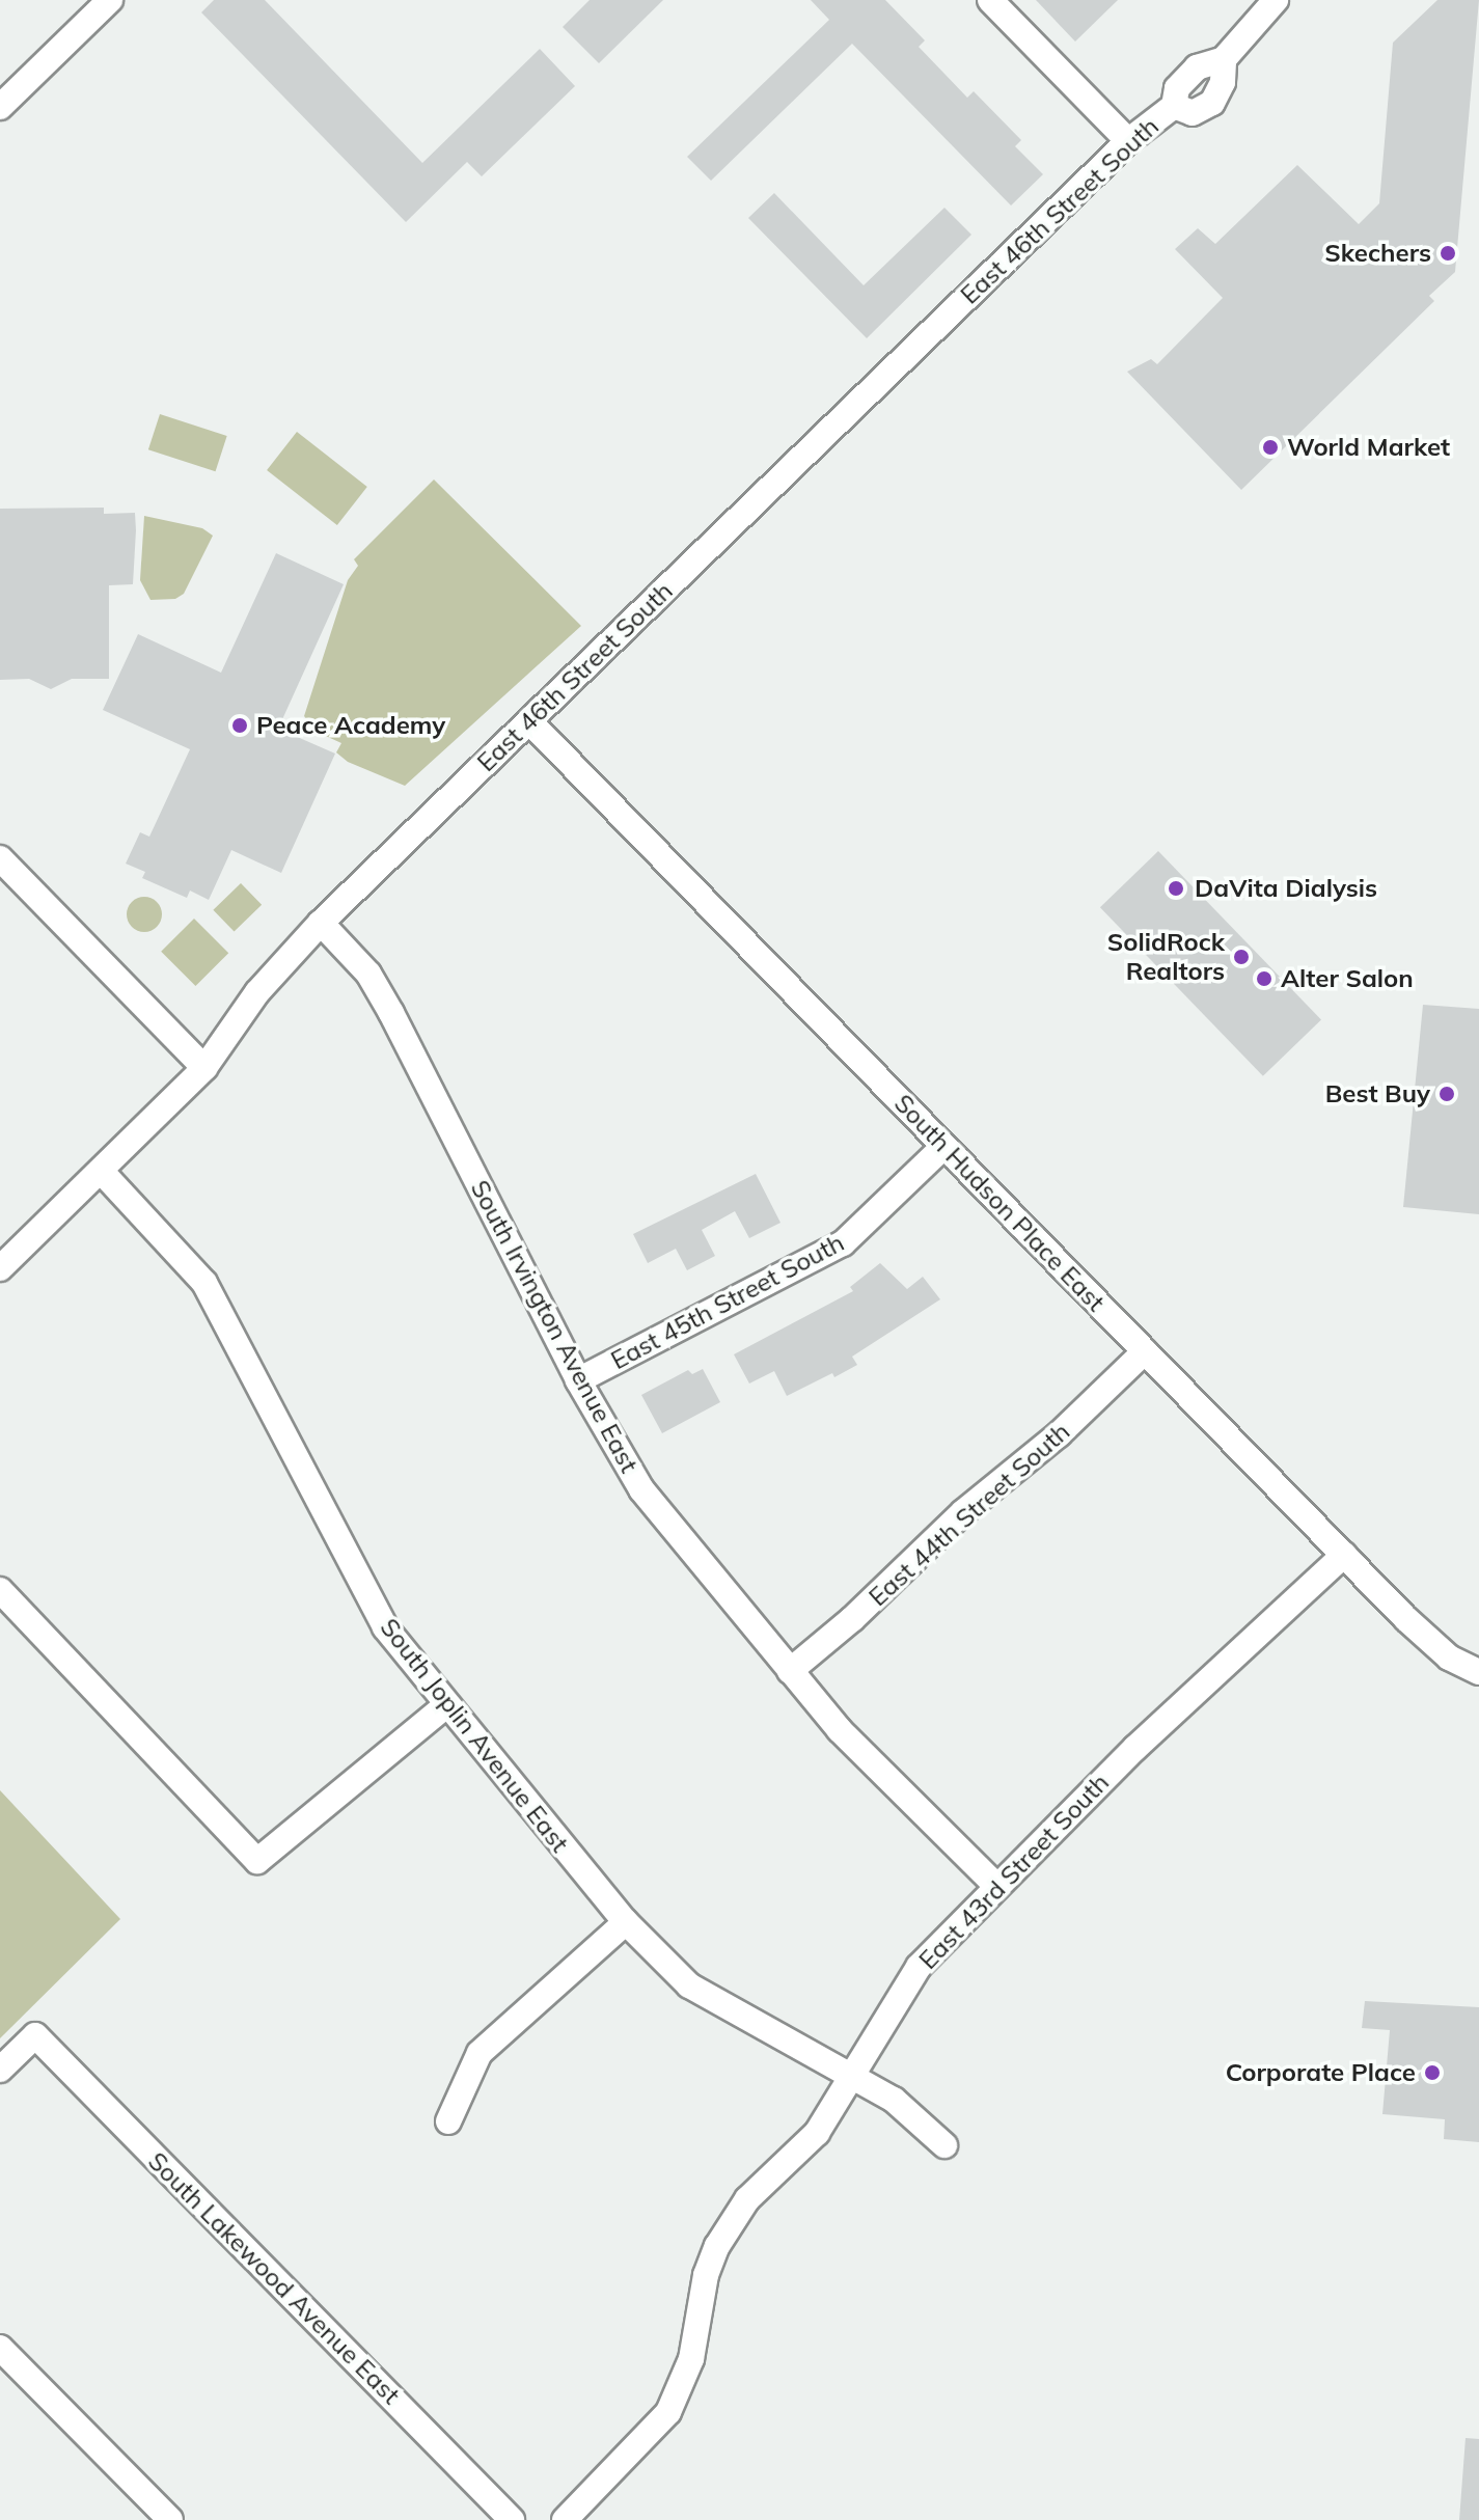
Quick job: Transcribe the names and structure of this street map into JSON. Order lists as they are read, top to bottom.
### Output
{
  "streets": {
    "street": [
      "East 46th Street South",
      "South Hudson Place East",
      "East 45th Street South",
      "South Irvington Avenue East",
      "East 44th Street South",
      "South Joplin Avenue East",
      "East 43rd Street South",
      "South Lakewood Avenue East"
    ]
  },
  "crossings": [
    ["East 46th Street South", "South Hudson Place East"],
    ["East 46th Street South", "South Irvington Avenue East"],
    ["East 46th Street South", "South Joplin Avenue East"],
    ["South Hudson Place East", "East 45th Street South"],
    ["South Hudson Place East", "East 44th Street South"],
    ["South Hudson Place East", "East 43rd Street South"],
    ["East 45th Street South", "South Irvington Avenue East"],
    ["South Irvington Avenue East", "East 44th Street South"],
    ["South Irvington Avenue East", "East 43rd Street South"],
    ["South Joplin Avenue East", "East 43rd Street South"]
  ],
  "places": [
    "Skechers",
    "World Market",
    "Peace Academy",
    "DaVita Dialysis",
    "SolidRock Realtors",
    "Alter Salon",
    "Best Buy",
    "Corporate Place"
  ]
}
